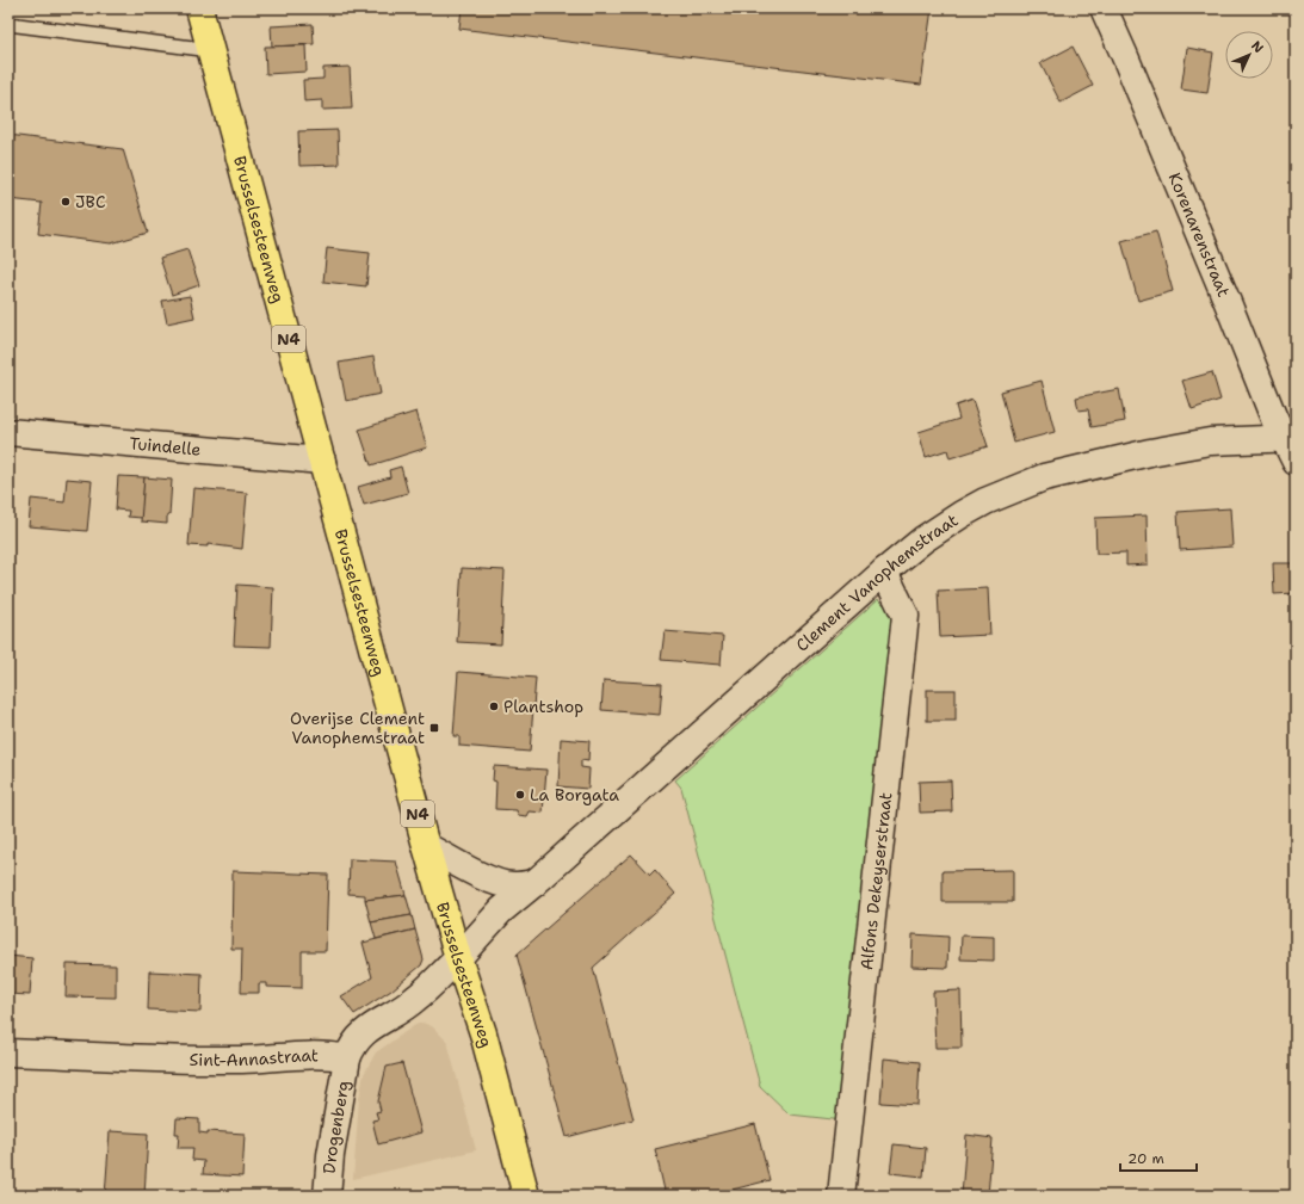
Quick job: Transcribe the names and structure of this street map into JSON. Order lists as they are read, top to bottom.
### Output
{
  "streets": {
    "main road": ["Brusselsesteenweg", "N4"],
    "street": [
      "Korenarenstraat",
      "Tuindelle",
      "Clement Vanophemstraat",
      "Alfons Dekeyserstraat",
      "Sint-Annastraat",
      "Drogenberg"
    ]
  },
  "crossings": [
    ["Brusselsesteenweg", "Tuindelle"],
    ["Brusselsesteenweg", "Clement Vanophemstraat"],
    ["Korenarenstraat", "Clement Vanophemstraat"],
    ["Clement Vanophemstraat", "Alfons Dekeyserstraat"],
    ["Sint-Annastraat", "Drogenberg"]
  ],
  "places": {
    "other": ["JBC", "Plantshop", "La Borgata"],
    "transit": ["Overijse Clement Vanophemstraat"]
  },
  "scale_bar": "20 m",
  "north": "top right"
}
